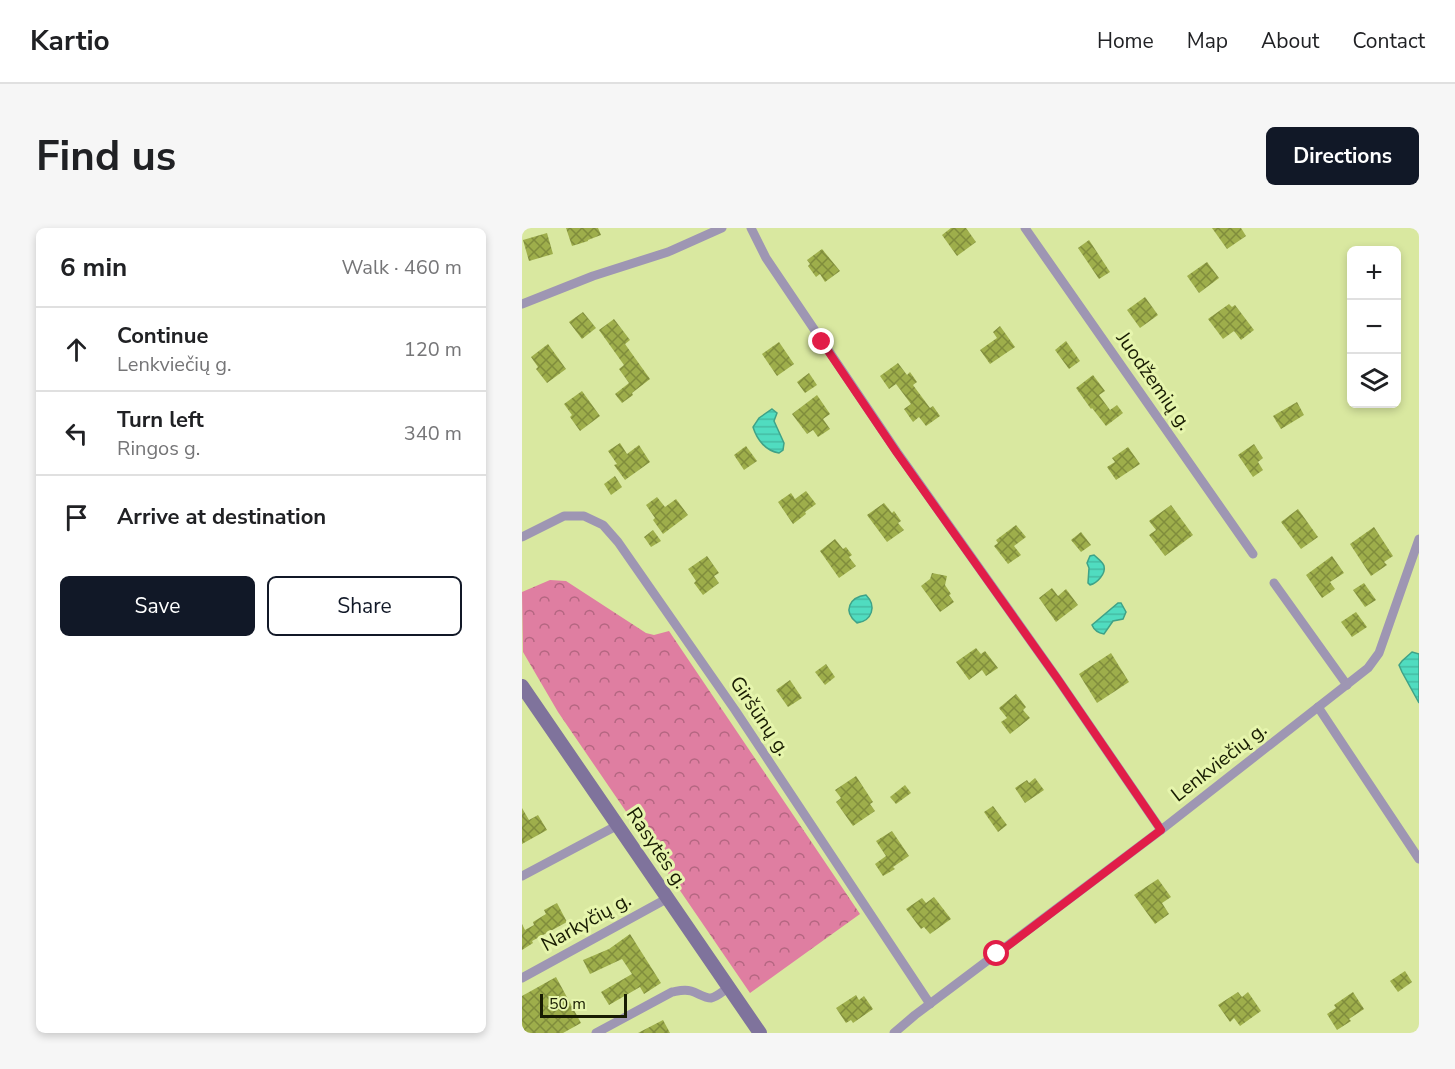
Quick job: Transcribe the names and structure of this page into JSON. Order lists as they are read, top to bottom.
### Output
{
  "streets": {
    "main road": ["Rasytės g."],
    "street": [
      "Juodžemių g.",
      "Giršūnų g.",
      "Lenkviečių g.",
      "Narkyčių g."
    ]
  },
  "crossings": [
    ["Giršūnų g.", "Lenkviečių g."],
    ["Rasytės g.", "Narkyčių g."]
  ],
  "scale_bar": "50 m",
  "page": {
    "header": "Kartio",
    "nav": [
      "Home",
      "Map",
      "About",
      "Contact"
    ],
    "buttons": [
      "Directions",
      ["Save", "Share"]
    ],
    "title": "Find us",
    "heading": ["6 min", "Walk · 460 m"],
    "map_buttons": ["+", "−"],
    "list": [
      ["Continue", "Lenkviečių g.", "120 m"],
      ["Turn left", "Ringos g.", "340 m"],
      "Arrive at destination"
    ],
    "scale": "50 m"
  }
}
